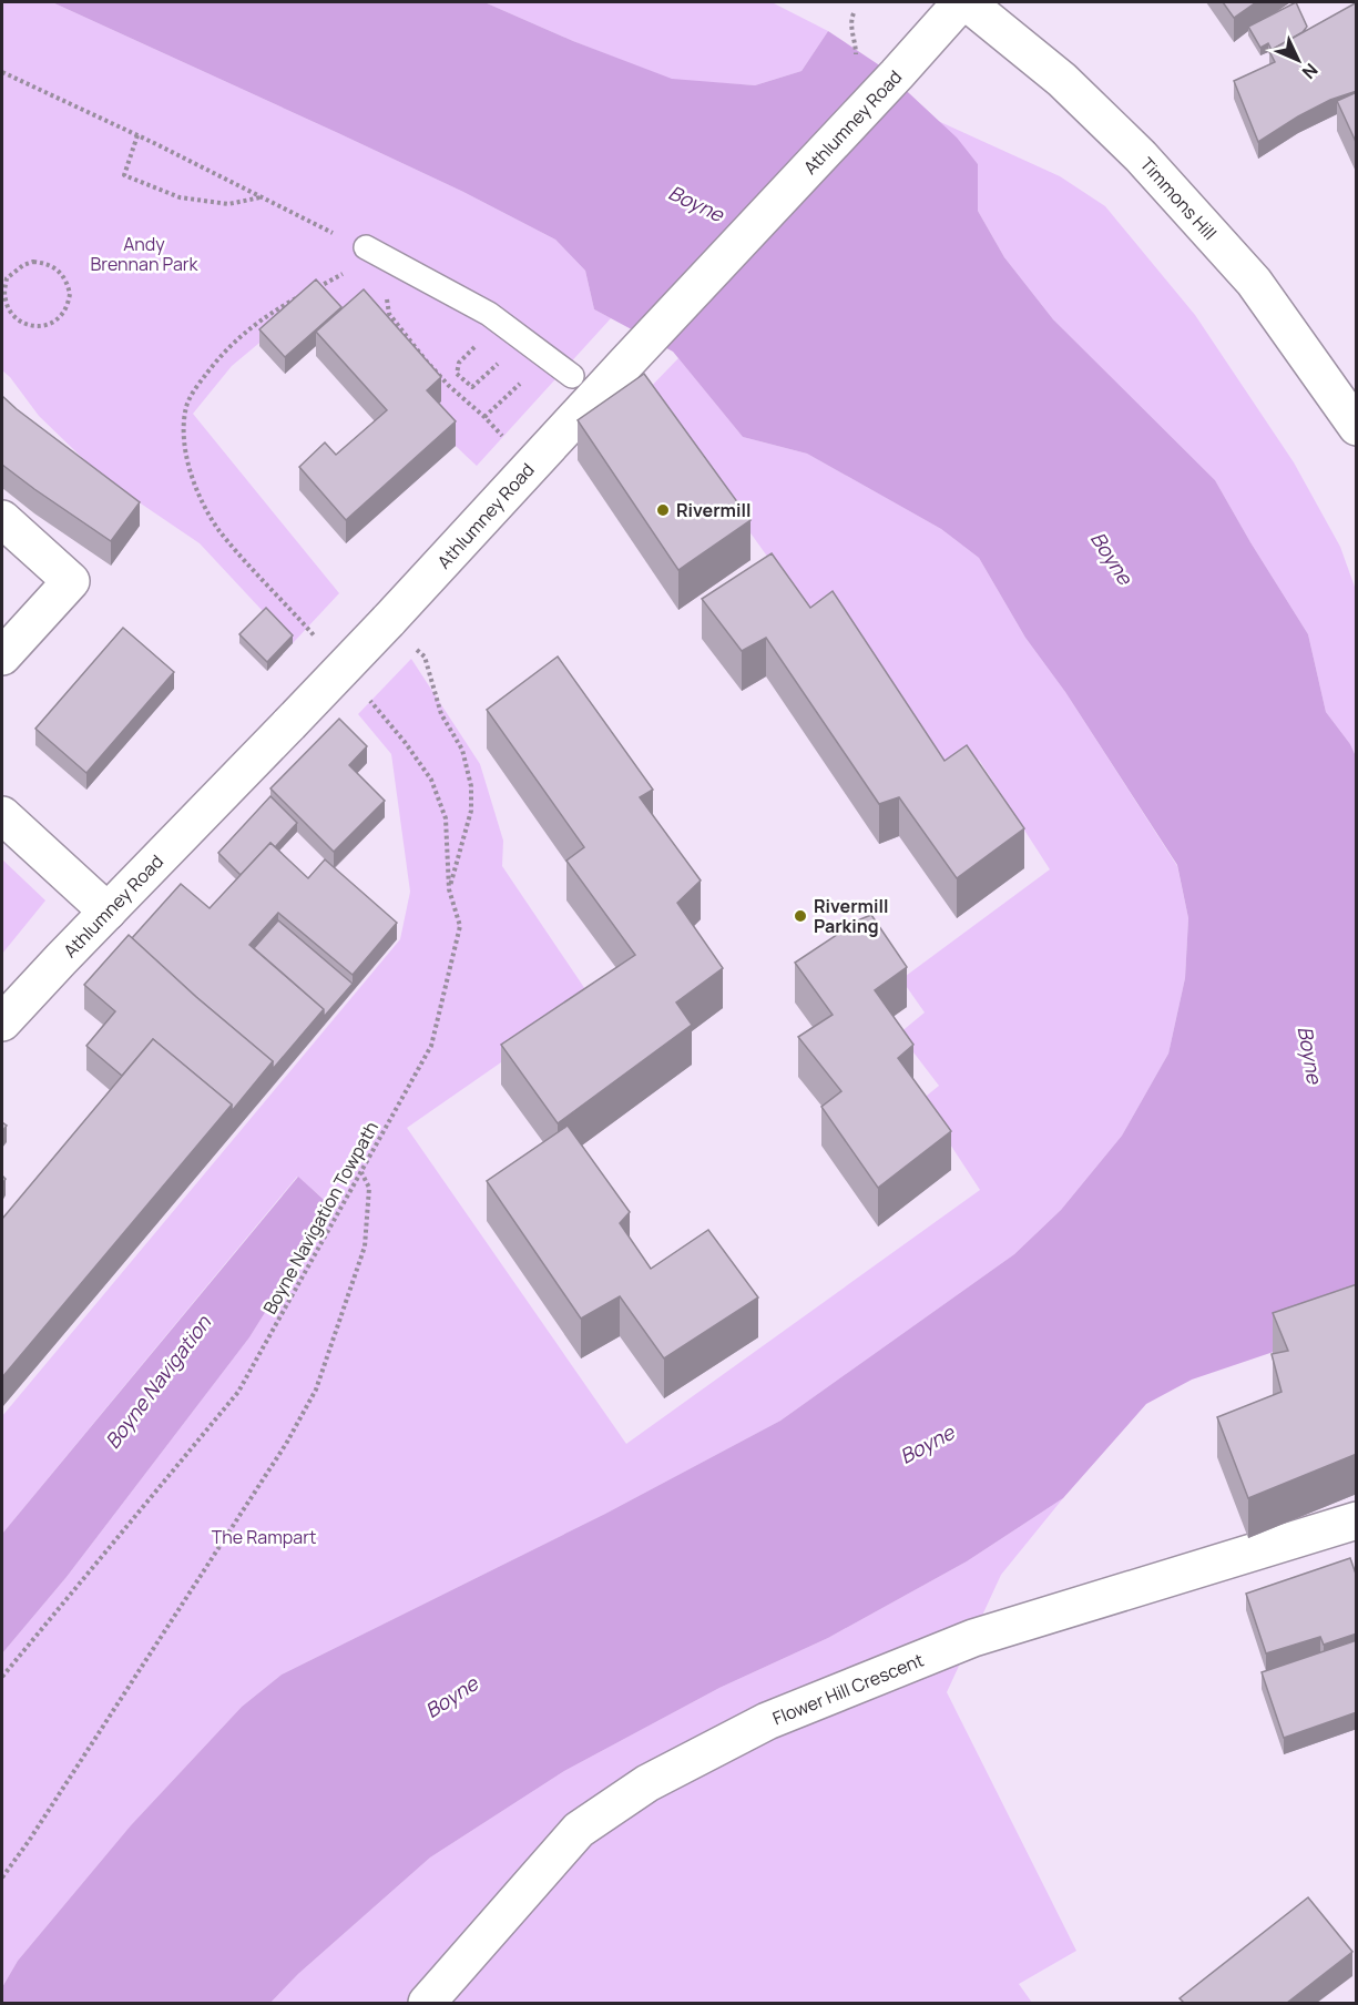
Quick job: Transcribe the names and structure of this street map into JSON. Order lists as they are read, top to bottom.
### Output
{
  "streets": {
    "main road": ["Athlumney Road", "Timmons Hill", "Flower Hill Crescent"],
    "path": ["Boyne Navigation Towpath"]
  },
  "water": ["Boyne", "Boyne Navigation"],
  "parks": ["Andy Brennan Park", "The Rampart"],
  "places": ["Rivermill", "Rivermill Parking"],
  "north": "bottom right"
}
